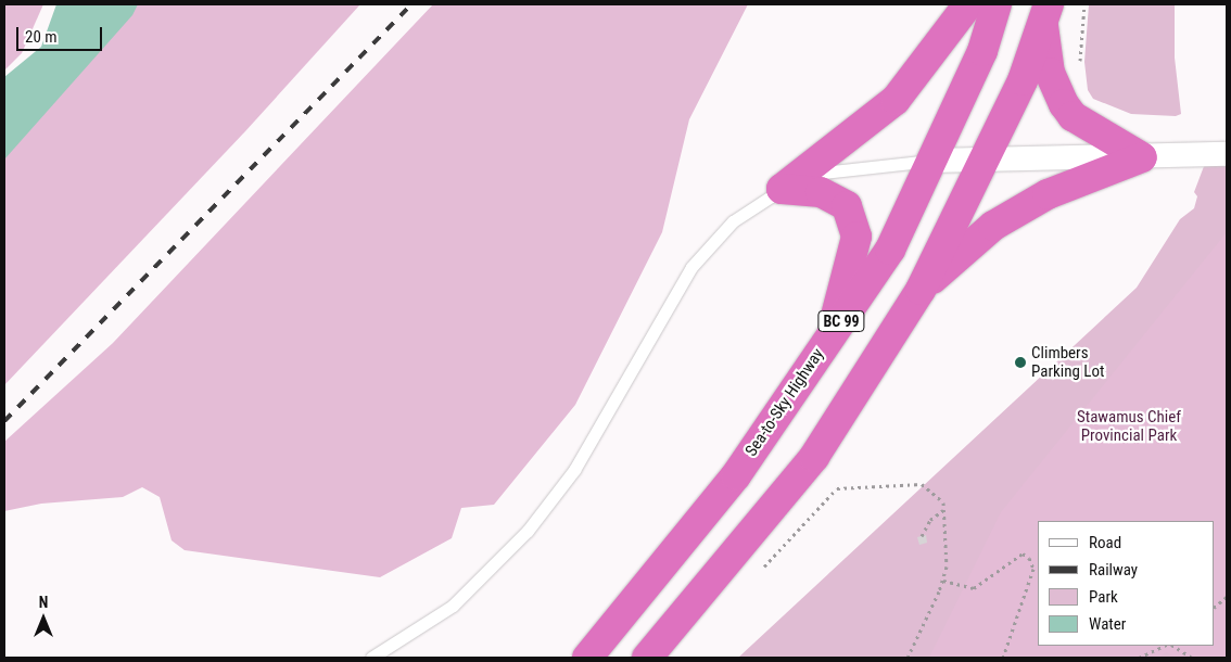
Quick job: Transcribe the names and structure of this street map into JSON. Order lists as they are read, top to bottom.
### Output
{
  "streets": {
    "highway": ["BC 99", "Sea-to-Sky Highway"]
  },
  "parks": ["Stawamus Chief Provincial Park"],
  "places": ["Climbers Parking Lot"],
  "legend": [
    "Road",
    "Railway",
    "Park",
    "Water"
  ],
  "scale_bar": "20 m",
  "north": "top"
}
